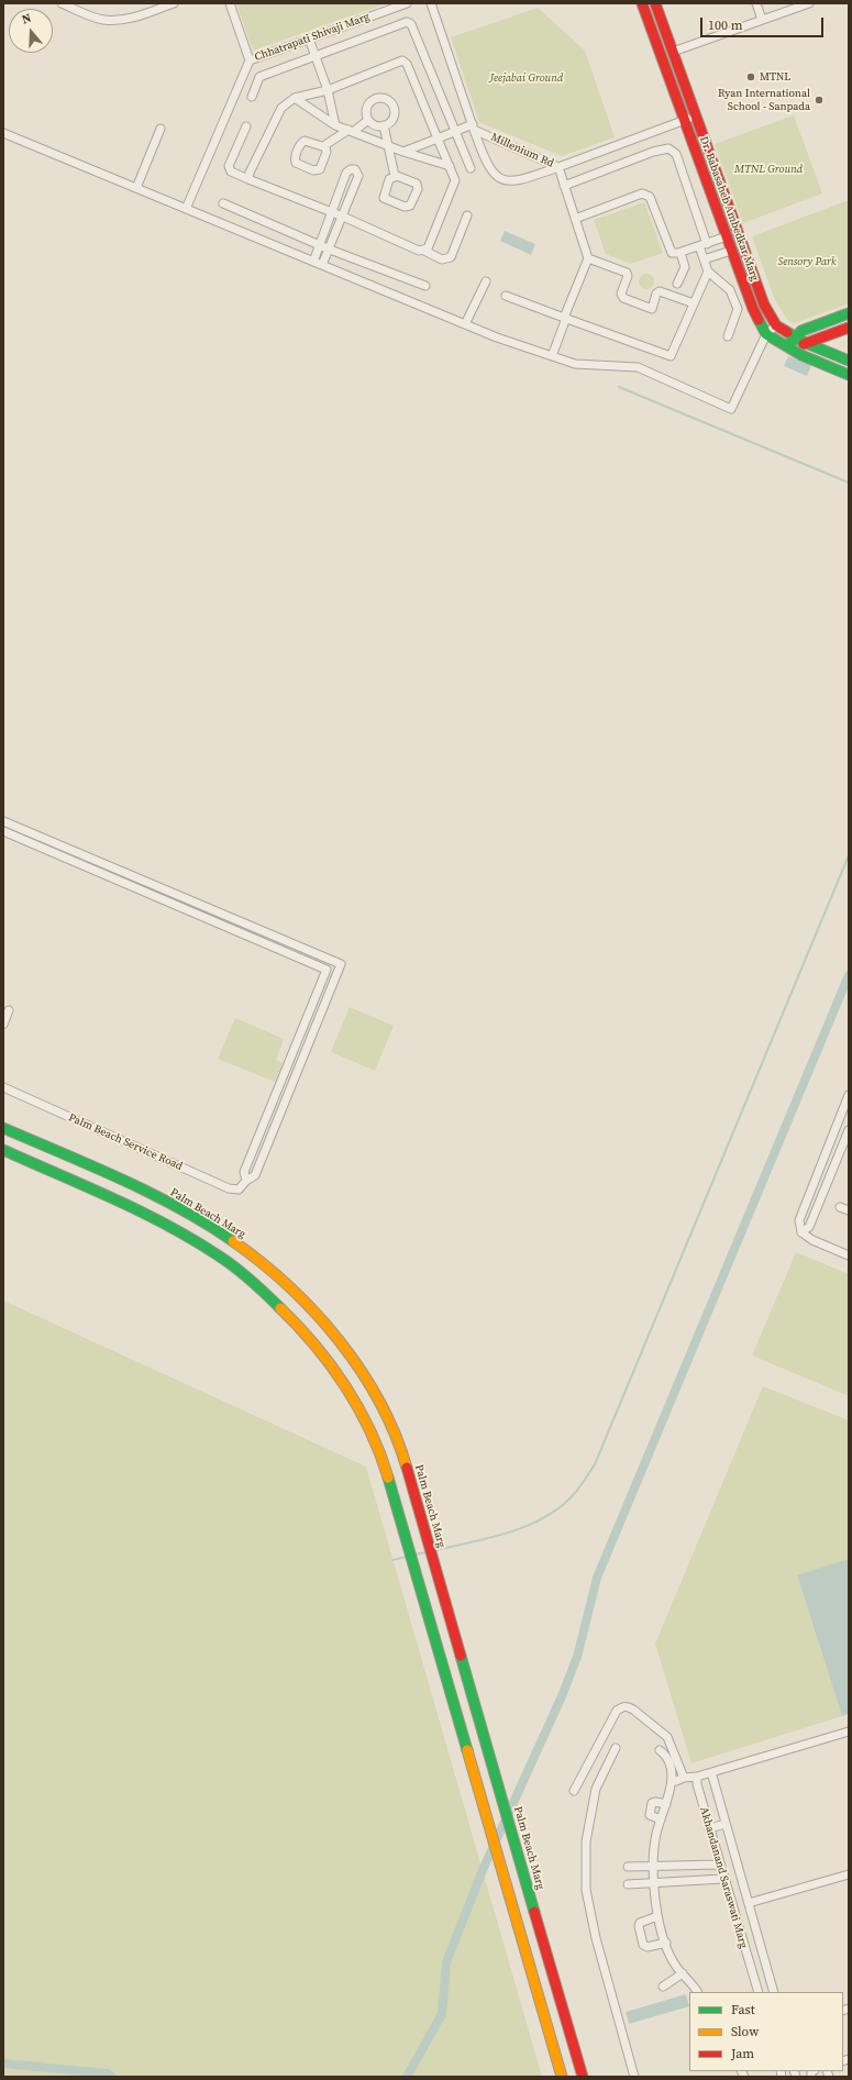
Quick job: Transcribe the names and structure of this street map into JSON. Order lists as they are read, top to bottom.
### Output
{
  "streets": {
    "main road": ["Dr. Babasaheb Ambedkar Marg", "Palm Beach Marg"],
    "street": [
      "Chhatrapati Shivaji Marg",
      "Millenium Rd",
      "Palm Beach Service Road",
      "Akhandanand Saraswati Marg"
    ]
  },
  "crossings": [
    ["Millenium Rd", "Dr. Babasaheb Ambedkar Marg"]
  ],
  "parks": ["Jeejabai Ground", "MTNL Ground", "Sensory Park"],
  "places": ["MTNL", "Ryan International School - Sanpada"],
  "legend": ["Fast", "Slow", "Jam"],
  "scale_bar": "100 m",
  "north": "top"
}
